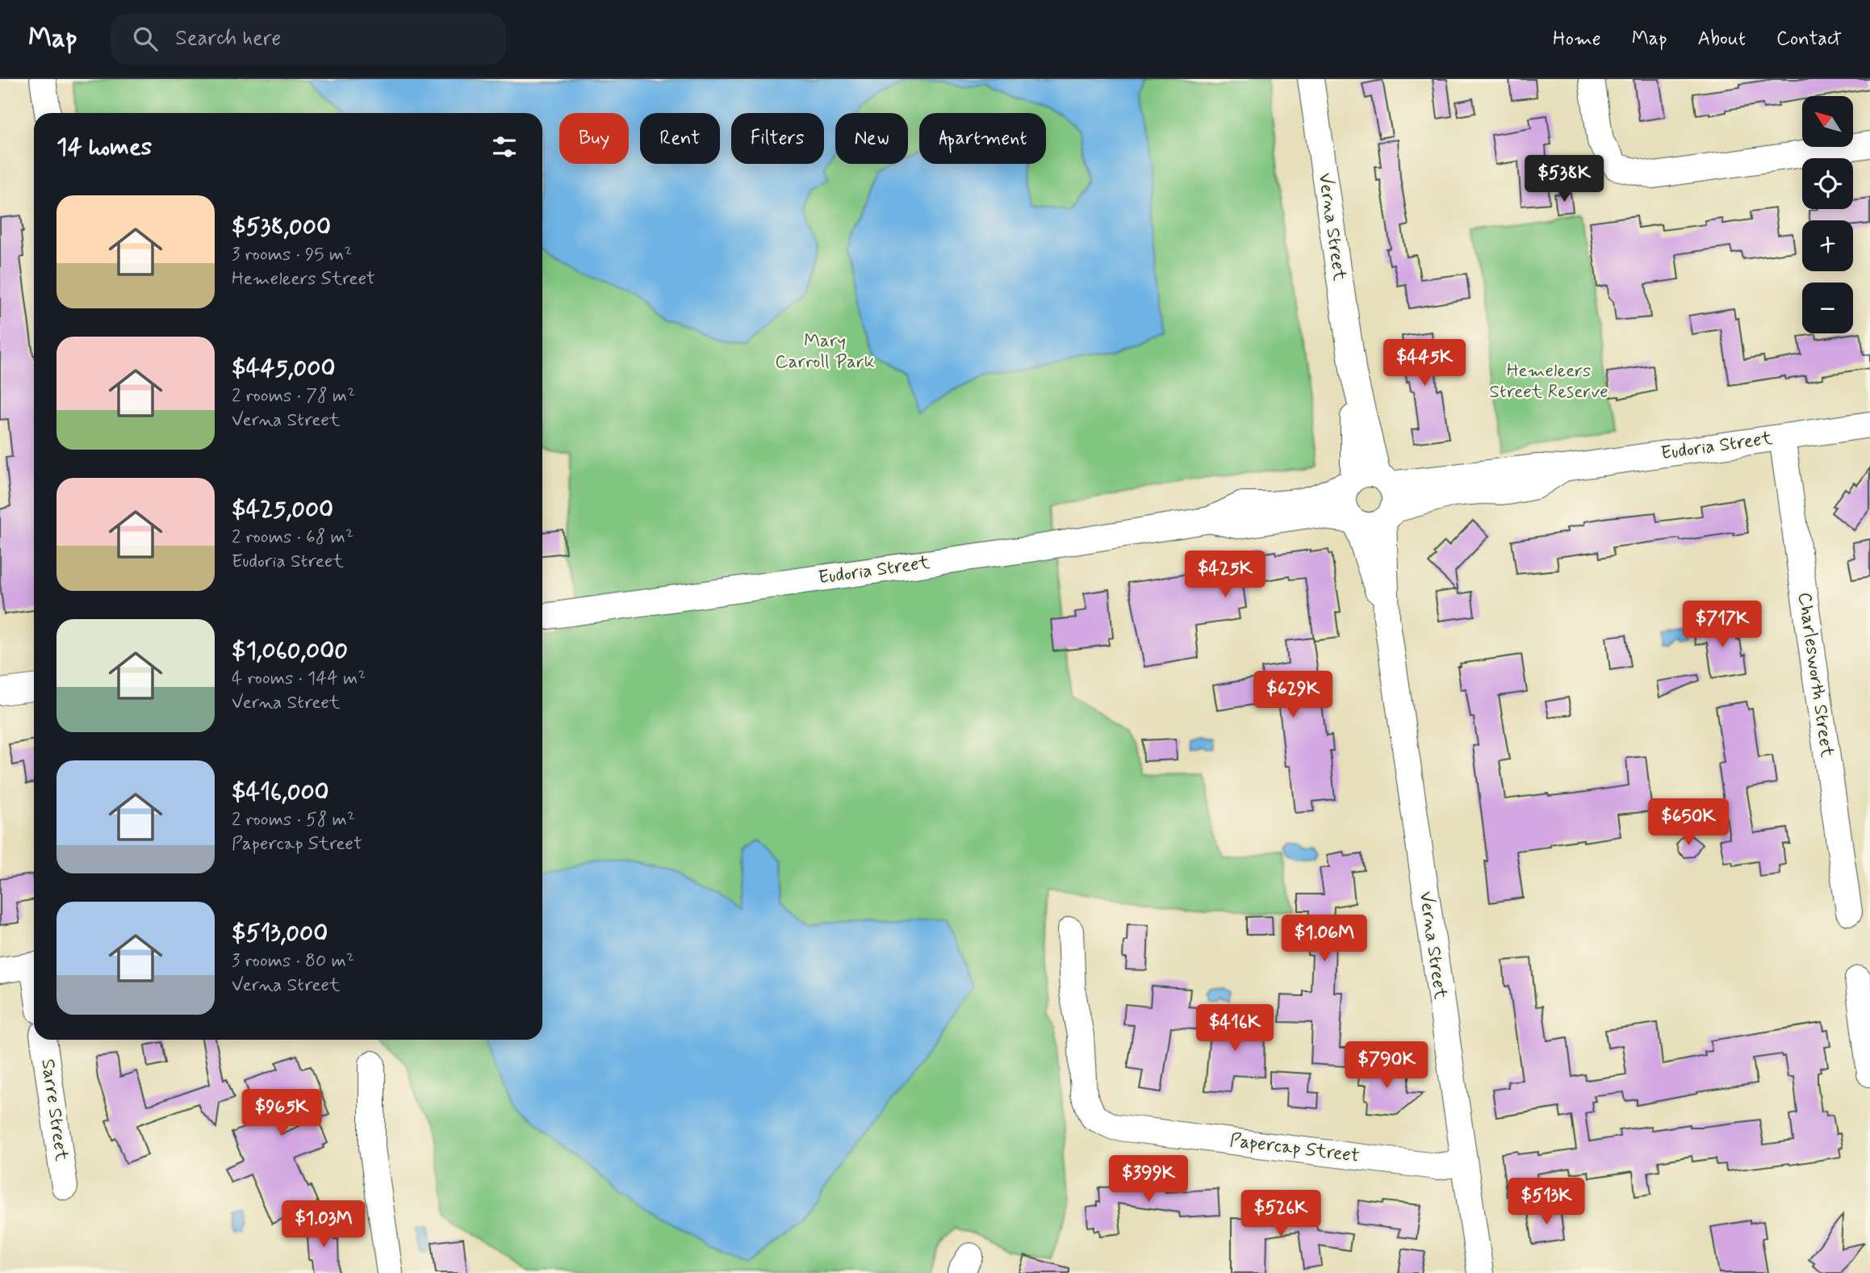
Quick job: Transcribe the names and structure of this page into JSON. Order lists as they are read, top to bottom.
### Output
{
  "streets": {
    "street": [
      "Verna Street",
      "Eudoria Street",
      "Charlesworth Street",
      "Sarre Street",
      "Papercap Street"
    ]
  },
  "crossings": [
    ["Verna Street", "Eudoria Street"],
    ["Verna Street", "Papercap Street"],
    ["Eudoria Street", "Charlesworth Street"]
  ],
  "parks": ["Mary Carroll Park", "Hemeleers Street Reserve"],
  "north": "top left",
  "page": {
    "header": "Map",
    "search": "Search here",
    "nav": [
      "Home",
      "Map",
      "About",
      "Contact"
    ],
    "map_buttons": ["+", "−"],
    "chip": [
      "Buy",
      "Rent",
      "Filters",
      "New",
      "Apartment"
    ],
    "heading": "14 homes",
    "price": [
      "$538K",
      "$445K",
      "$425K",
      "$717K",
      "$629K",
      "$650K",
      "$1.06M",
      "$416K",
      "$790K",
      "$965K",
      "$399K",
      "$513K",
      "$526K",
      "$1.03M"
    ],
    "list": [
      {
        "name": "$538,000",
        "note": "3 rooms · 95 m² · Hemeleers Street"
      },
      {
        "name": "$445,000",
        "note": "2 rooms · 78 m² · Verna Street"
      },
      {
        "name": "$425,000",
        "note": "2 rooms · 68 m² · Eudoria Street"
      },
      {
        "name": "$1,060,000",
        "note": "4 rooms · 144 m² · Verna Street"
      },
      {
        "name": "$416,000",
        "note": "2 rooms · 58 m² · Papercap Street"
      },
      {
        "name": "$513,000",
        "note": "3 rooms · 80 m² · Verna Street"
      }
    ]
  }
}
